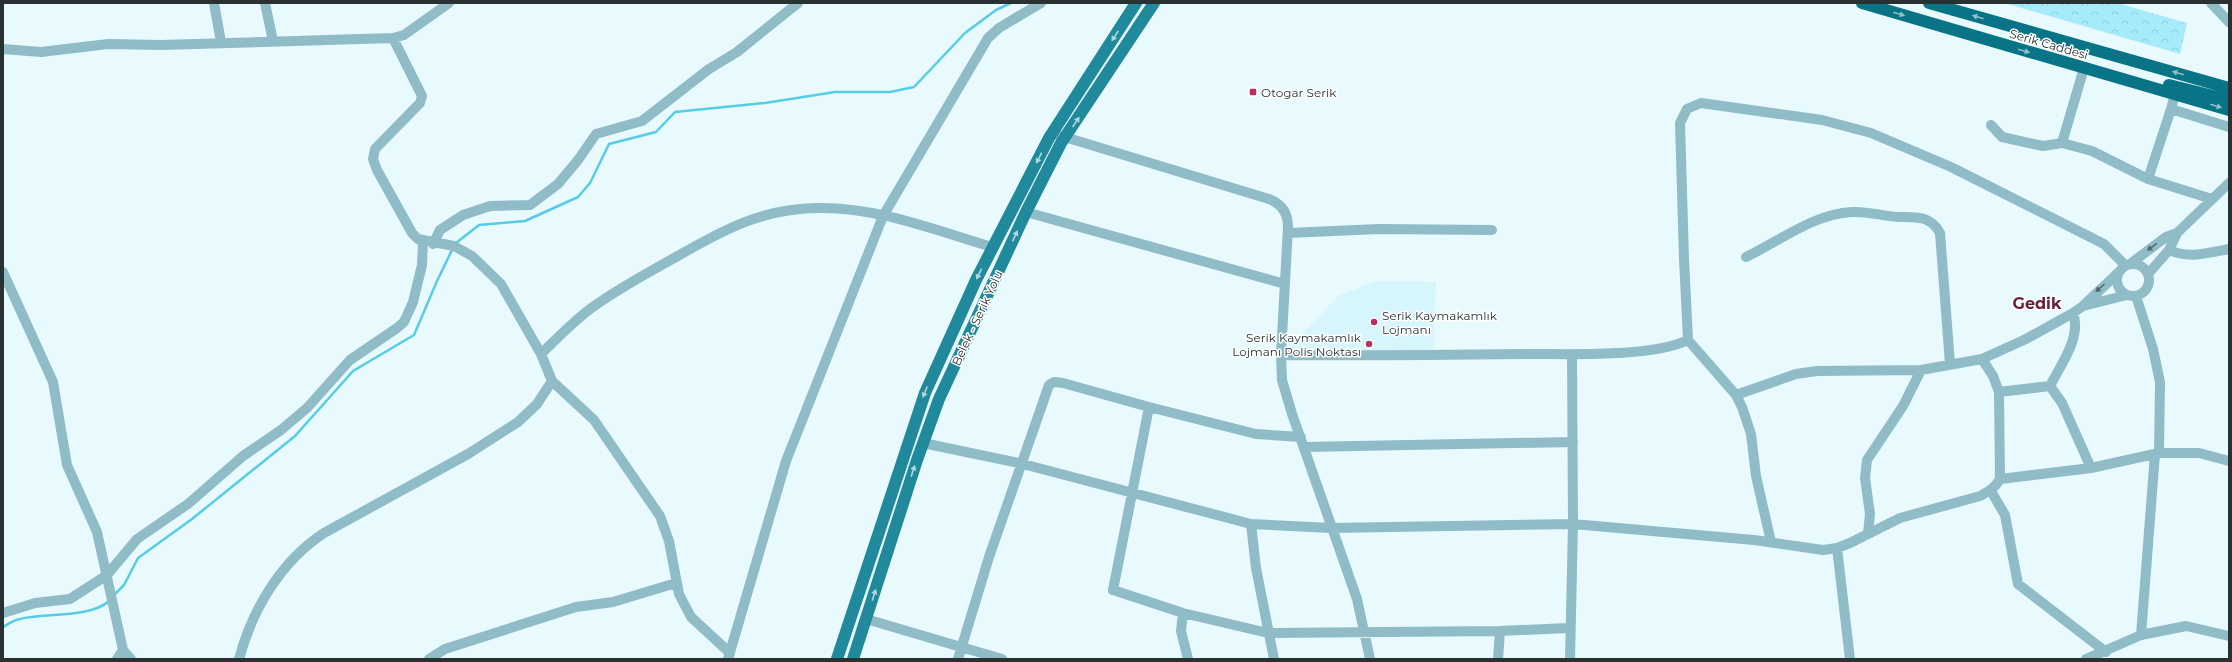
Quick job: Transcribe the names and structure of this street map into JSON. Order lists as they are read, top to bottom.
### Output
{
  "streets": {
    "highway": ["Serik Caddesi"],
    "main road": ["Belek - Serik Yolu"]
  },
  "districts": ["Gedik"],
  "places": {
    "transit": ["Otogar Serik"],
    "other": ["Serik Kaymakamlık Lojmanı", "Serik Kaymakamlık Lojmanı Polis Noktası"]
  }
}
